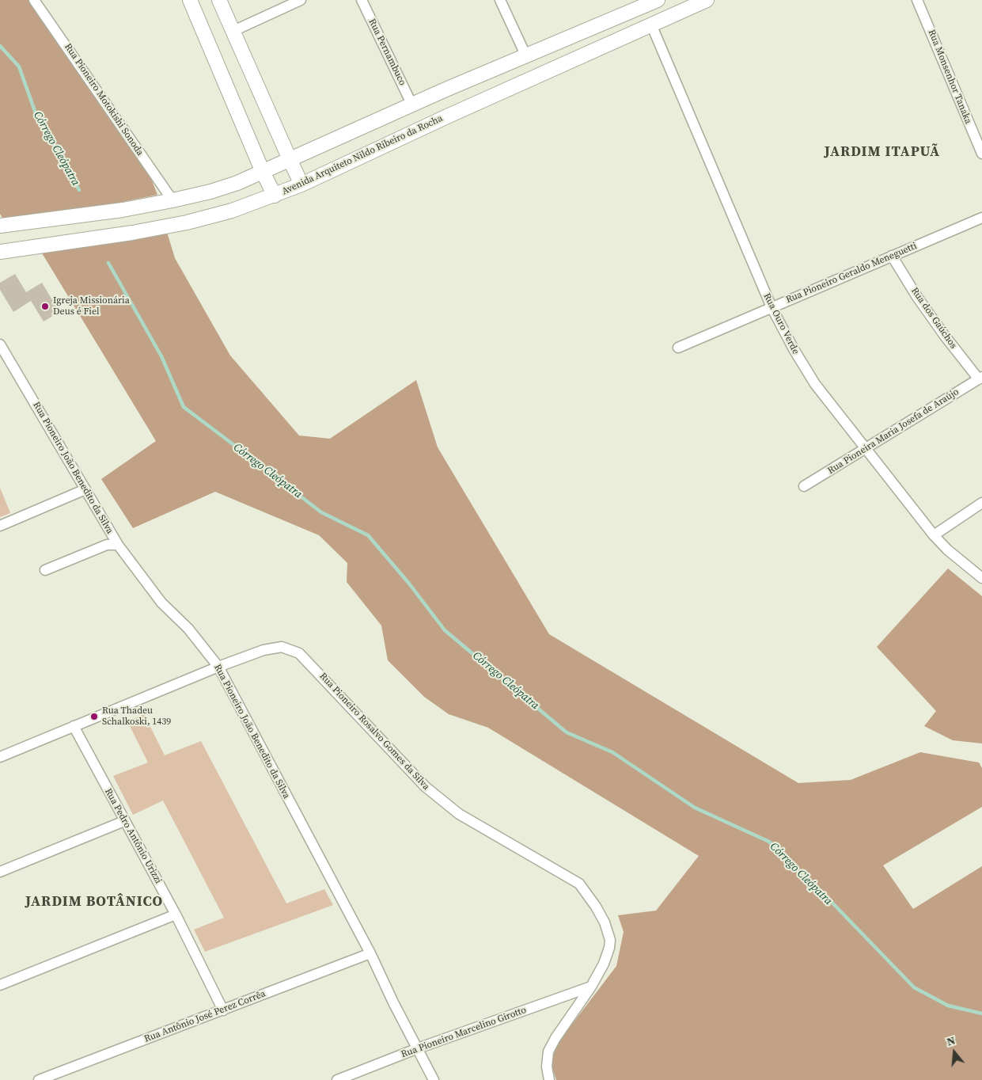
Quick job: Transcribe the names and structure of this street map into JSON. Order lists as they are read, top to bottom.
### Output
{
  "streets": {
    "main road": ["Avenida Arquiteto Nildo Ribeiro da Rocha"],
    "street": [
      "Rua Pernambuco",
      "Rua Monsenhor Tanaka",
      "Rua Pioneiro Motokishi Sonoda",
      "Rua Pioneiro Geraldo Meneguetti",
      "Rua dos Gaúchos",
      "Rua Ouro Verde",
      "Rua Pioneira Maria Josefa de Araújo",
      "Rua Pioneiro João Benedito da Silva",
      "Rua Pioneiro Rosalvo Gomes da Silva",
      "Rua Pedro Antônio Urizzi",
      "Rua Antônio José Perez Corrêa",
      "Rua Pioneiro Marcelino Girotto"
    ]
  },
  "crossings": [
    ["Avenida Arquiteto Nildo Ribeiro da Rocha", "Rua Ouro Verde"],
    ["Rua Pioneiro Geraldo Meneguetti", "Rua dos Gaúchos"],
    ["Rua Pioneiro Geraldo Meneguetti", "Rua Ouro Verde"],
    ["Rua dos Gaúchos", "Rua Pioneira Maria Josefa de Araújo"],
    ["Rua Ouro Verde", "Rua Pioneira Maria Josefa de Araújo"],
    ["Rua Pioneiro João Benedito da Silva", "Rua Pioneiro Rosalvo Gomes da Silva"],
    ["Rua Pioneiro João Benedito da Silva", "Rua Antônio José Perez Corrêa"],
    ["Rua Pioneiro João Benedito da Silva", "Rua Pioneiro Marcelino Girotto"],
    ["Rua Pioneiro Rosalvo Gomes da Silva", "Rua Pedro Antônio Urizzi"],
    ["Rua Pioneiro Rosalvo Gomes da Silva", "Rua Pioneiro Marcelino Girotto"],
    ["Rua Pedro Antônio Urizzi", "Rua Antônio José Perez Corrêa"]
  ],
  "districts": ["JARDIM ITAPUÃ", "JARDIM BOTÂNICO"],
  "water": ["Córrego Cleópatra"],
  "places": ["Igreja Missionária Deus é Fiel", "Rua Thadeu Schalkoski, 1439"],
  "north": "top"
}
